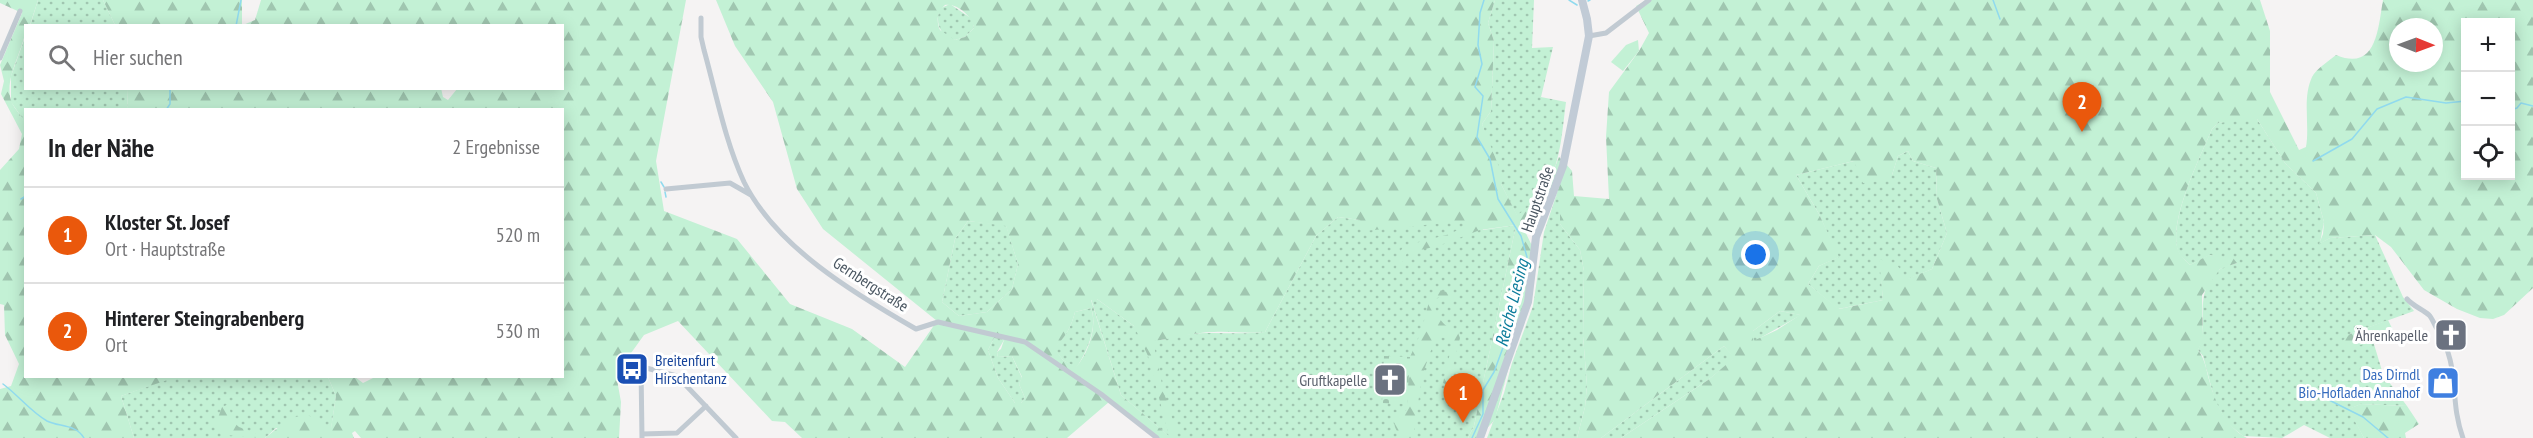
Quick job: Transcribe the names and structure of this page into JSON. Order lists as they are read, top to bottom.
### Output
{
  "streets": {
    "main road": ["Hauptstraße"],
    "street": ["Gernbergstraße"]
  },
  "water": ["Reiche Liesing"],
  "places": {
    "church": ["Ährenkapelle", "Gruftkapelle"],
    "bus stop": ["Breitenfurt Hirschentanz"],
    "shop": ["Das Dirndl Bio-Hofladen Annahof"]
  },
  "north": "right",
  "page": {
    "map_buttons": ["+", "−"],
    "search": "Hier suchen",
    "pins": ["2", "1"],
    "heading": ["In der Nähe", "2 Ergebnisse"],
    "list": [
      {
        "mark": "1",
        "name": "Kloster St. Josef",
        "note": "Ort · Hauptstraße",
        "value": "520 m"
      },
      {
        "mark": "2",
        "name": "Hinterer Steingrabenberg",
        "note": "Ort",
        "value": "530 m"
      }
    ]
  }
}
